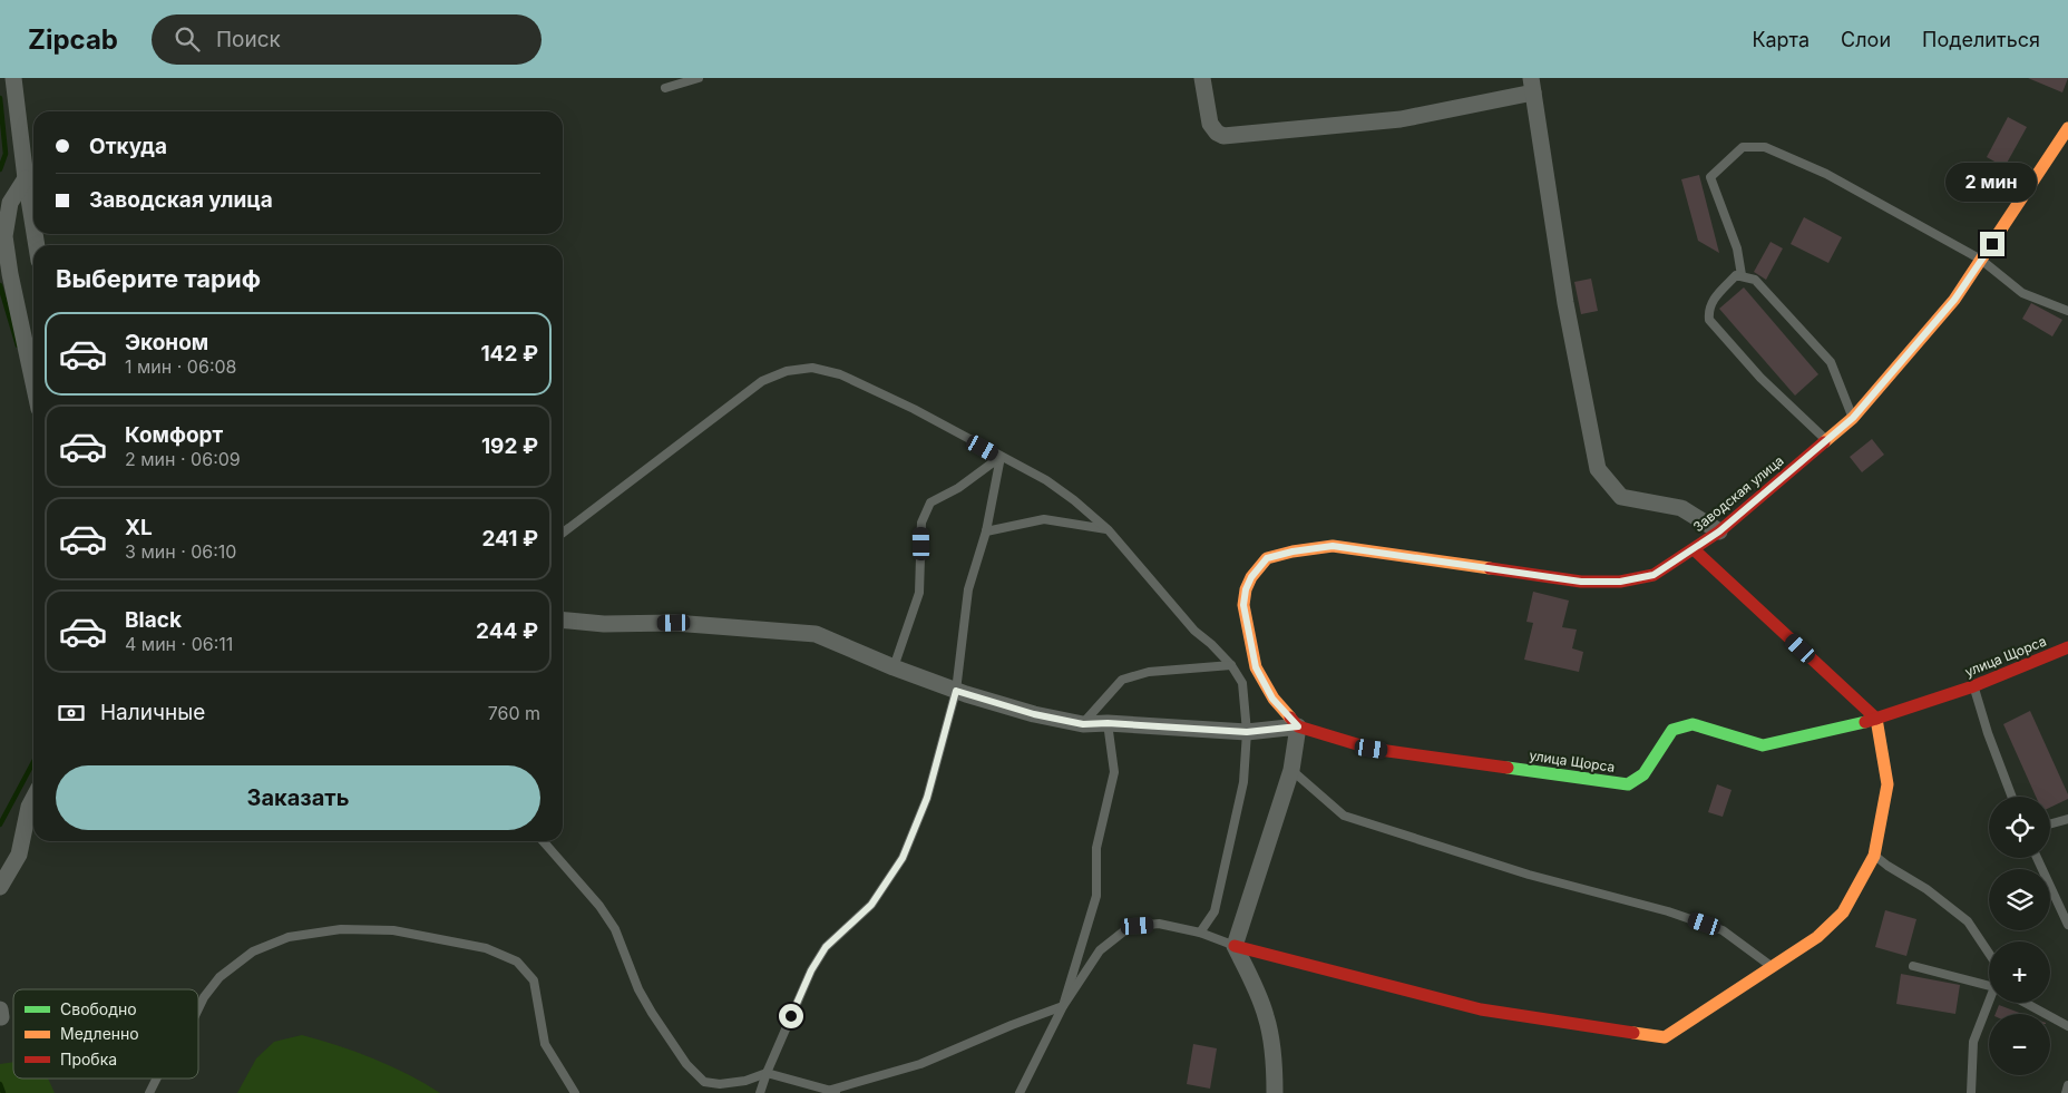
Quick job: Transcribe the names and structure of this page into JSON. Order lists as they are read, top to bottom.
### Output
{
  "streets": {
    "street": ["Заводская улица", "улица Щорса"]
  },
  "crossings": [
    ["Заводская улица", "улица Щорса"]
  ],
  "legend": ["Свободно", "Медленно", "Пробка"],
  "page": {
    "header": "Zipcab",
    "search": "Поиск",
    "nav": ["Карта", "Слои", "Поделиться"],
    "banner": ["Откуда", "Заводская улица"],
    "bubble": "2 мин",
    "heading": "Выберите тариф",
    "list": [
      {
        "name": "Эконом",
        "note": "1 мин · 06:08",
        "value": "142 ₽"
      },
      {
        "name": "Комфорт",
        "note": "2 мин · 06:09",
        "value": "192 ₽"
      },
      {
        "name": "XL",
        "note": "3 мин · 06:10",
        "value": "241 ₽"
      },
      {
        "name": "Black",
        "note": "4 мин · 06:11",
        "value": "244 ₽"
      }
    ],
    "pay": ["Наличные", "760 m"],
    "buttons": "Заказать",
    "map_buttons": ["+", "−"]
  }
}
